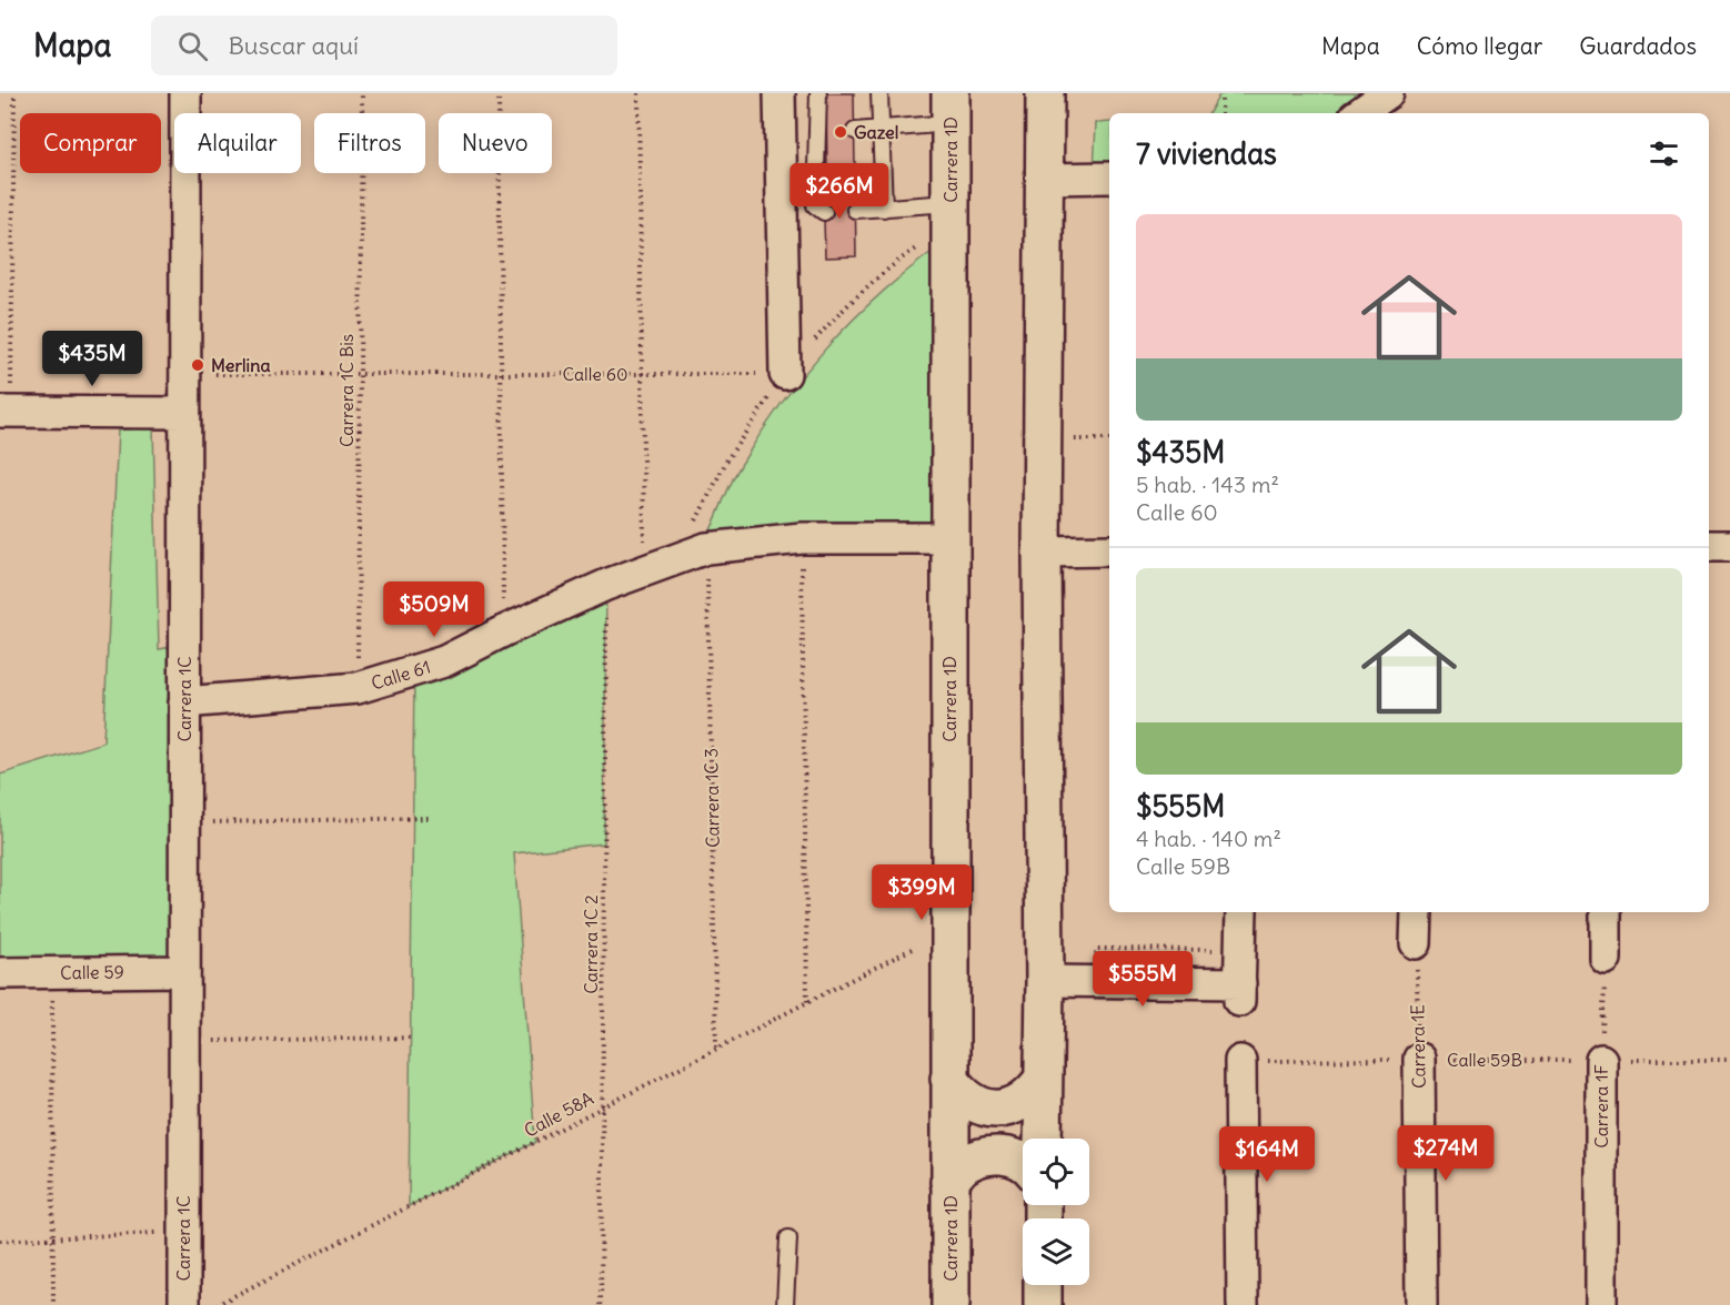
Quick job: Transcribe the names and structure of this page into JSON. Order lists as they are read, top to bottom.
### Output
{
  "streets": {
    "street": [
      "Carrera 1D",
      "Calle 61",
      "Carrera 1C",
      "Calle 59",
      "Carrera 1E",
      "Carrera 1F"
    ],
    "path": [
      "Calle 60",
      "Carrera 1C Bis",
      "Carrera 1C 3",
      "Carrera 1C 2",
      "Calle 59B",
      "Calle 58A"
    ]
  },
  "crossings": [
    ["Carrera 1D", "Calle 61"],
    ["Calle 60", "Carrera 1C Bis"],
    ["Calle 60", "Carrera 1C"],
    ["Carrera 1C Bis", "Calle 61"],
    ["Calle 61", "Carrera 1C"],
    ["Calle 61", "Carrera 1C 3"],
    ["Calle 61", "Carrera 1C 2"],
    ["Carrera 1C", "Calle 59"],
    ["Carrera 1C 3", "Calle 58A"],
    ["Carrera 1C 2", "Calle 58A"],
    ["Carrera 1E", "Calle 59B"],
    ["Calle 59B", "Carrera 1F"]
  ],
  "places": ["Gazel", "Merlina"],
  "page": {
    "header": "Mapa",
    "search": "Buscar aquí",
    "nav": ["Mapa", "Cómo llegar", "Guardados"],
    "chip": [
      "Comprar",
      "Alquilar",
      "Filtros",
      "Nuevo"
    ],
    "heading": "7 viviendas",
    "price": [
      "$266M",
      "$435M",
      "$509M",
      "$399M",
      "$555M",
      "$274M",
      "$164M"
    ],
    "list": [
      {
        "name": "$435M",
        "note": "5 hab. · 143 m² · Calle 60"
      },
      {
        "name": "$555M",
        "note": "4 hab. · 140 m² · Calle 59B"
      }
    ]
  }
}
